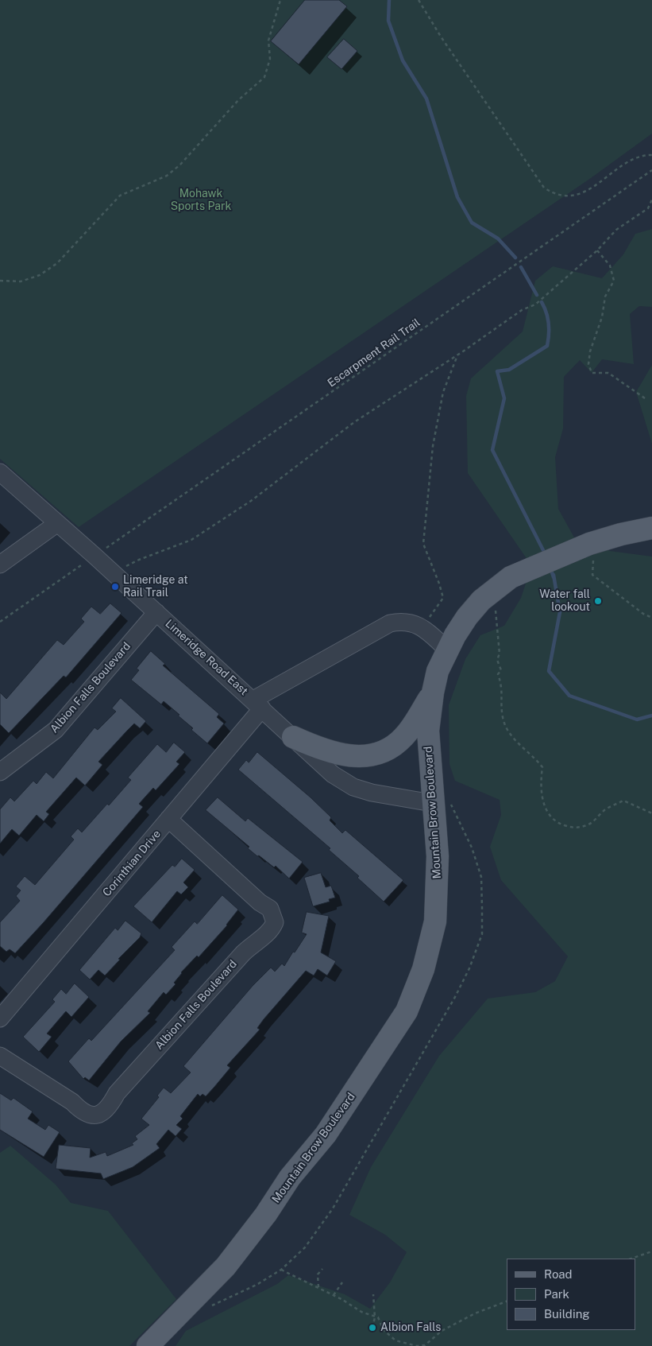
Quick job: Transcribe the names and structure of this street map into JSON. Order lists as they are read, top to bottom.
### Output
{
  "streets": {
    "main road": ["Mountain Brow Boulevard"],
    "street": ["Limeridge Road East", "Albion Falls Boulevard", "Corinthian Drive"],
    "path": ["Escarpment Rail Trail"]
  },
  "crossings": [
    ["Limeridge Road East", "Albion Falls Boulevard"],
    ["Limeridge Road East", "Mountain Brow Boulevard"],
    ["Limeridge Road East", "Corinthian Drive"],
    ["Albion Falls Boulevard", "Corinthian Drive"]
  ],
  "parks": ["Mohawk Sports Park"],
  "places": ["Limeridge at Rail Trail", "Water fall lookout", "Albion Falls"],
  "legend": ["Road", "Park", "Building"]
}
